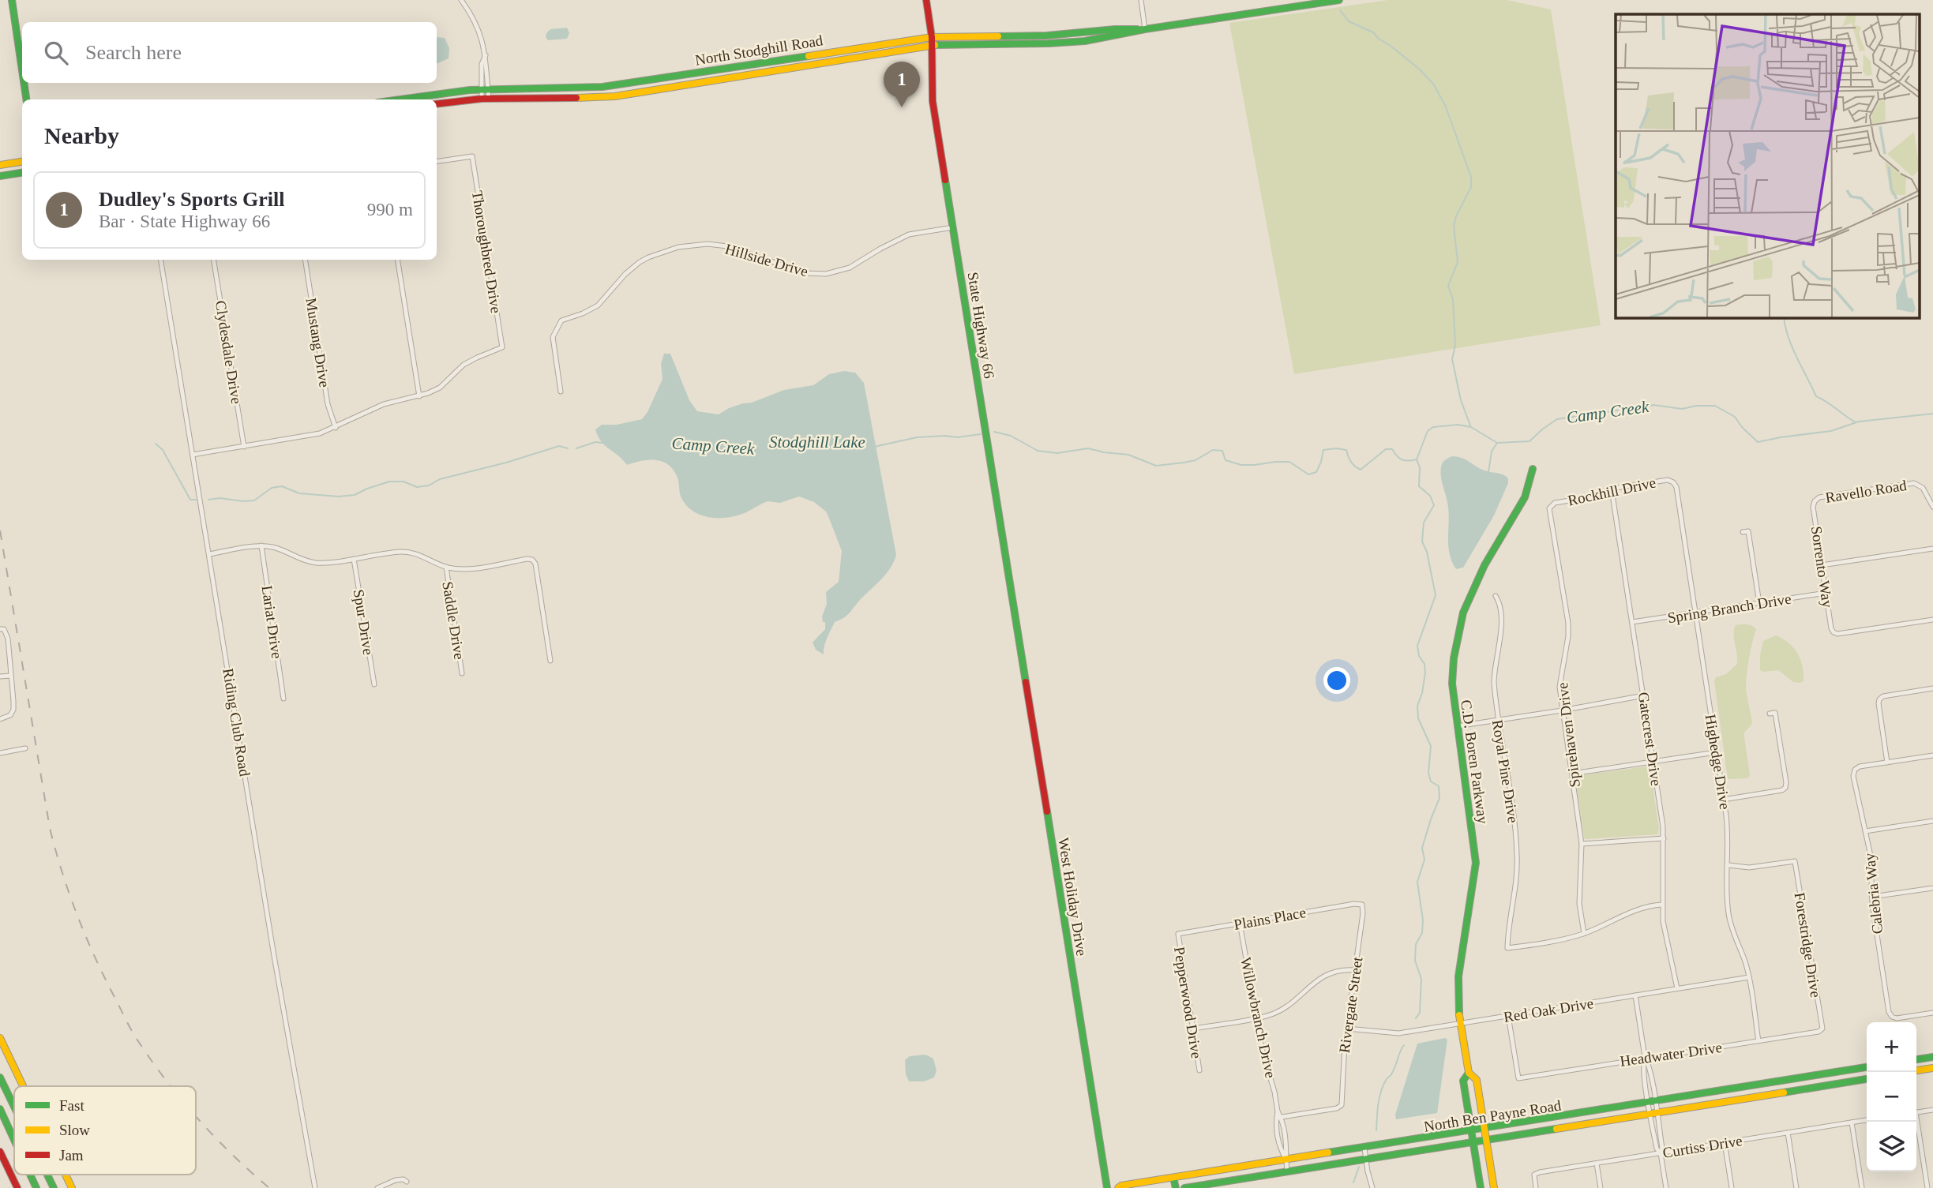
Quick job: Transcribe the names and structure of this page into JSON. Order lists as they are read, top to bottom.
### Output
{
  "streets": {
    "main road": [
      "North Stodghill Road",
      "State Highway 66",
      "C.D. Boren Parkway",
      "West Holiday Drive",
      "North Ben Payne Road"
    ],
    "street": [
      "Thoroughbred Drive",
      "Hillside Drive",
      "Mustang Drive",
      "Clydesdale Drive",
      "Rockhill Drive",
      "Ravello Road",
      "Sorrento Way",
      "Spring Branch Drive",
      "Saddle Drive",
      "Lariat Drive",
      "Spur Drive",
      "Riding Club Road",
      "Spirehaven Drive",
      "Gatecrest Drive",
      "Highedge Drive",
      "Royal Pine Drive",
      "Calebria Way",
      "Plains Place",
      "Forestridge Drive",
      "Pepperwood Drive",
      "Rivergate Street",
      "Red Oak Drive",
      "Willowbranch Drive",
      "Headwater Drive",
      "Curtiss Drive"
    ]
  },
  "crossings": [
    ["North Stodghill Road", "State Highway 66"],
    ["Hillside Drive", "State Highway 66"],
    ["State Highway 66", "West Holiday Drive"],
    ["Rockhill Drive", "Spirehaven Drive"],
    ["Rockhill Drive", "Gatecrest Drive"],
    ["Rockhill Drive", "Highedge Drive"],
    ["Ravello Road", "Sorrento Way"],
    ["Sorrento Way", "Spring Branch Drive"],
    ["Spring Branch Drive", "Gatecrest Drive"],
    ["Spring Branch Drive", "Highedge Drive"],
    ["Spirehaven Drive", "Royal Pine Drive"],
    ["Gatecrest Drive", "Red Oak Drive"],
    ["C.D. Boren Parkway", "Red Oak Drive"],
    ["C.D. Boren Parkway", "North Ben Payne Road"],
    ["Highedge Drive", "Forestridge Drive"],
    ["Highedge Drive", "Red Oak Drive"],
    ["Highedge Drive", "Headwater Drive"],
    ["Plains Place", "Pepperwood Drive"],
    ["Plains Place", "Rivergate Street"],
    ["Plains Place", "Willowbranch Drive"],
    ["Forestridge Drive", "Headwater Drive"],
    ["Rivergate Street", "Red Oak Drive"],
    ["Rivergate Street", "Willowbranch Drive"],
    ["Red Oak Drive", "Headwater Drive"],
    ["Willowbranch Drive", "North Ben Payne Road"]
  ],
  "water": ["Camp Creek", "Stodghill Lake"],
  "legend": ["Fast", "Slow", "Jam"],
  "page": {
    "search": "Search here",
    "pins": "1",
    "heading": "Nearby",
    "list": [
      {
        "mark": "1",
        "name": "Dudley's Sports Grill",
        "note": "Bar · State Highway 66",
        "value": "990 m"
      }
    ],
    "map_buttons": ["+", "−"]
  }
}
